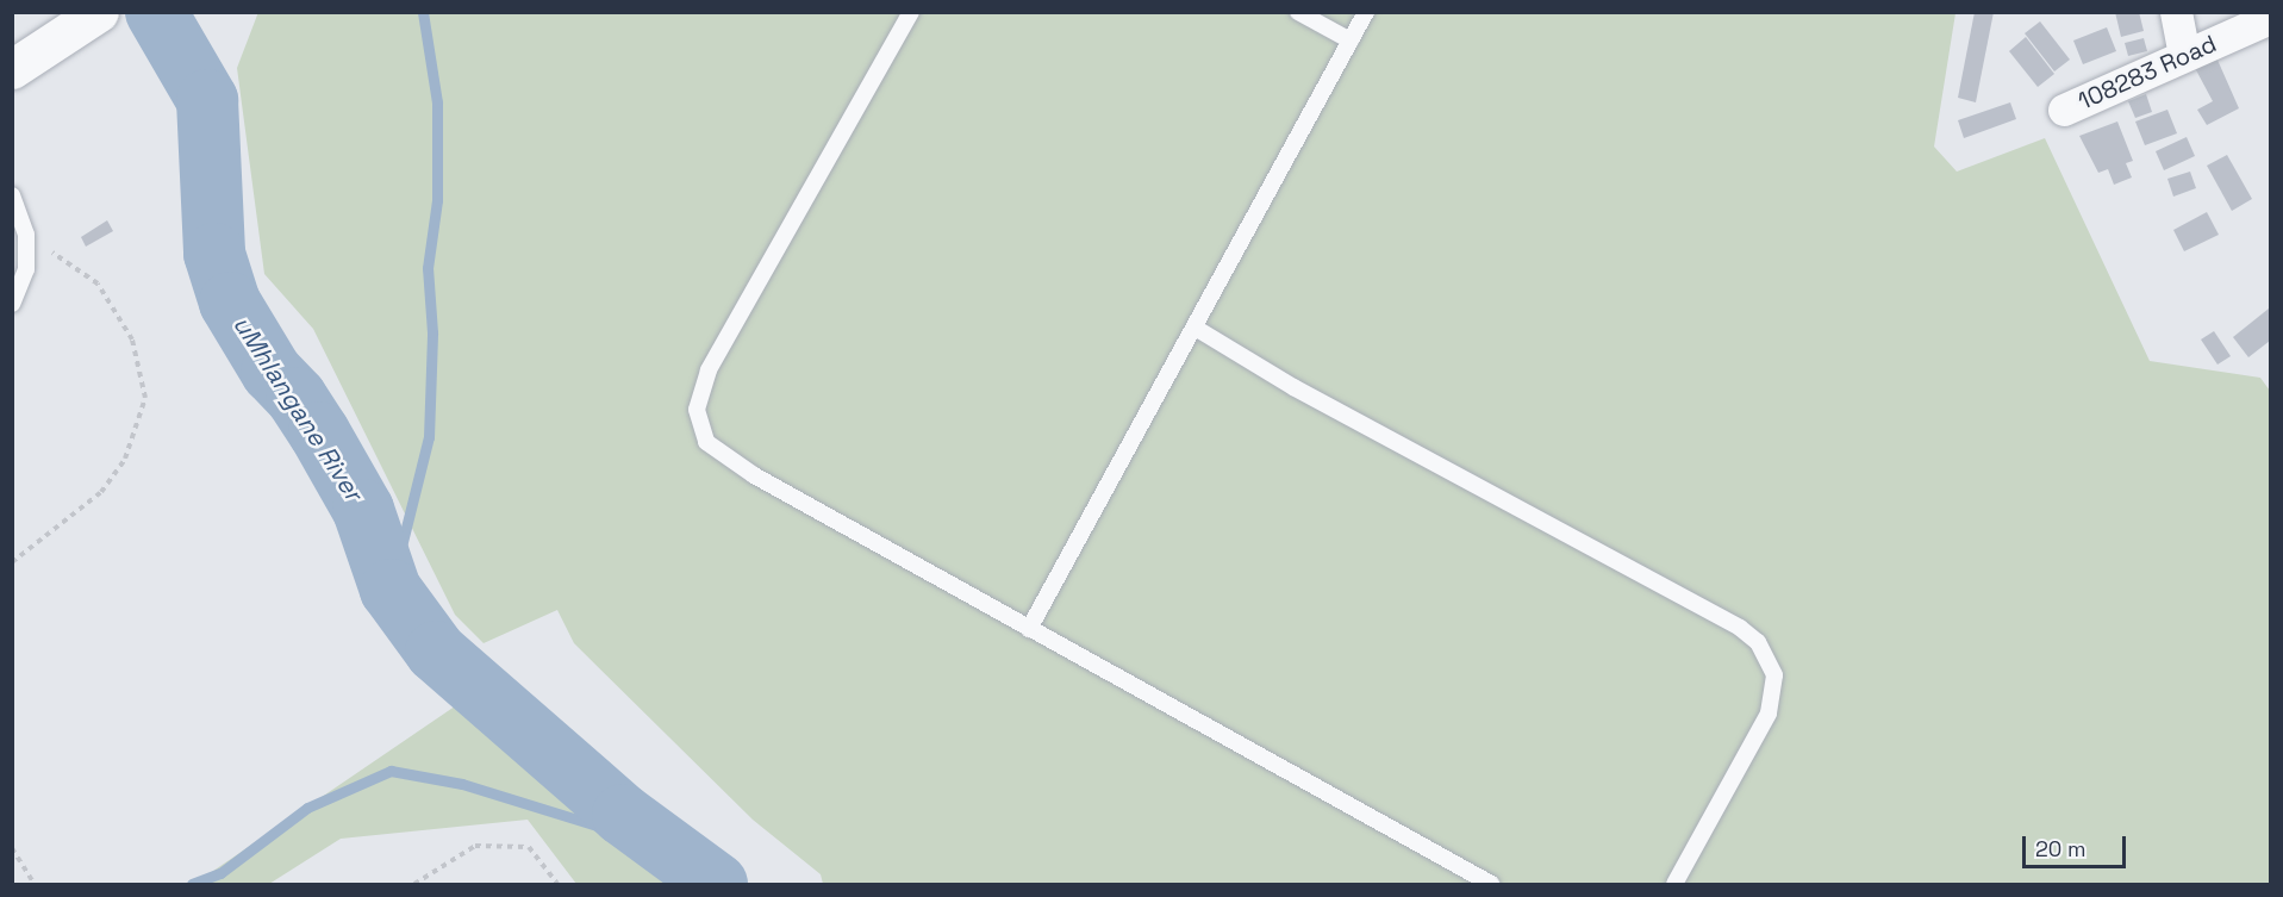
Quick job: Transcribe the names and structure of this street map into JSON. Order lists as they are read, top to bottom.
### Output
{
  "streets": {
    "street": ["108283 Road"]
  },
  "water": ["uMhlangane River"],
  "scale_bar": "20 m"
}
